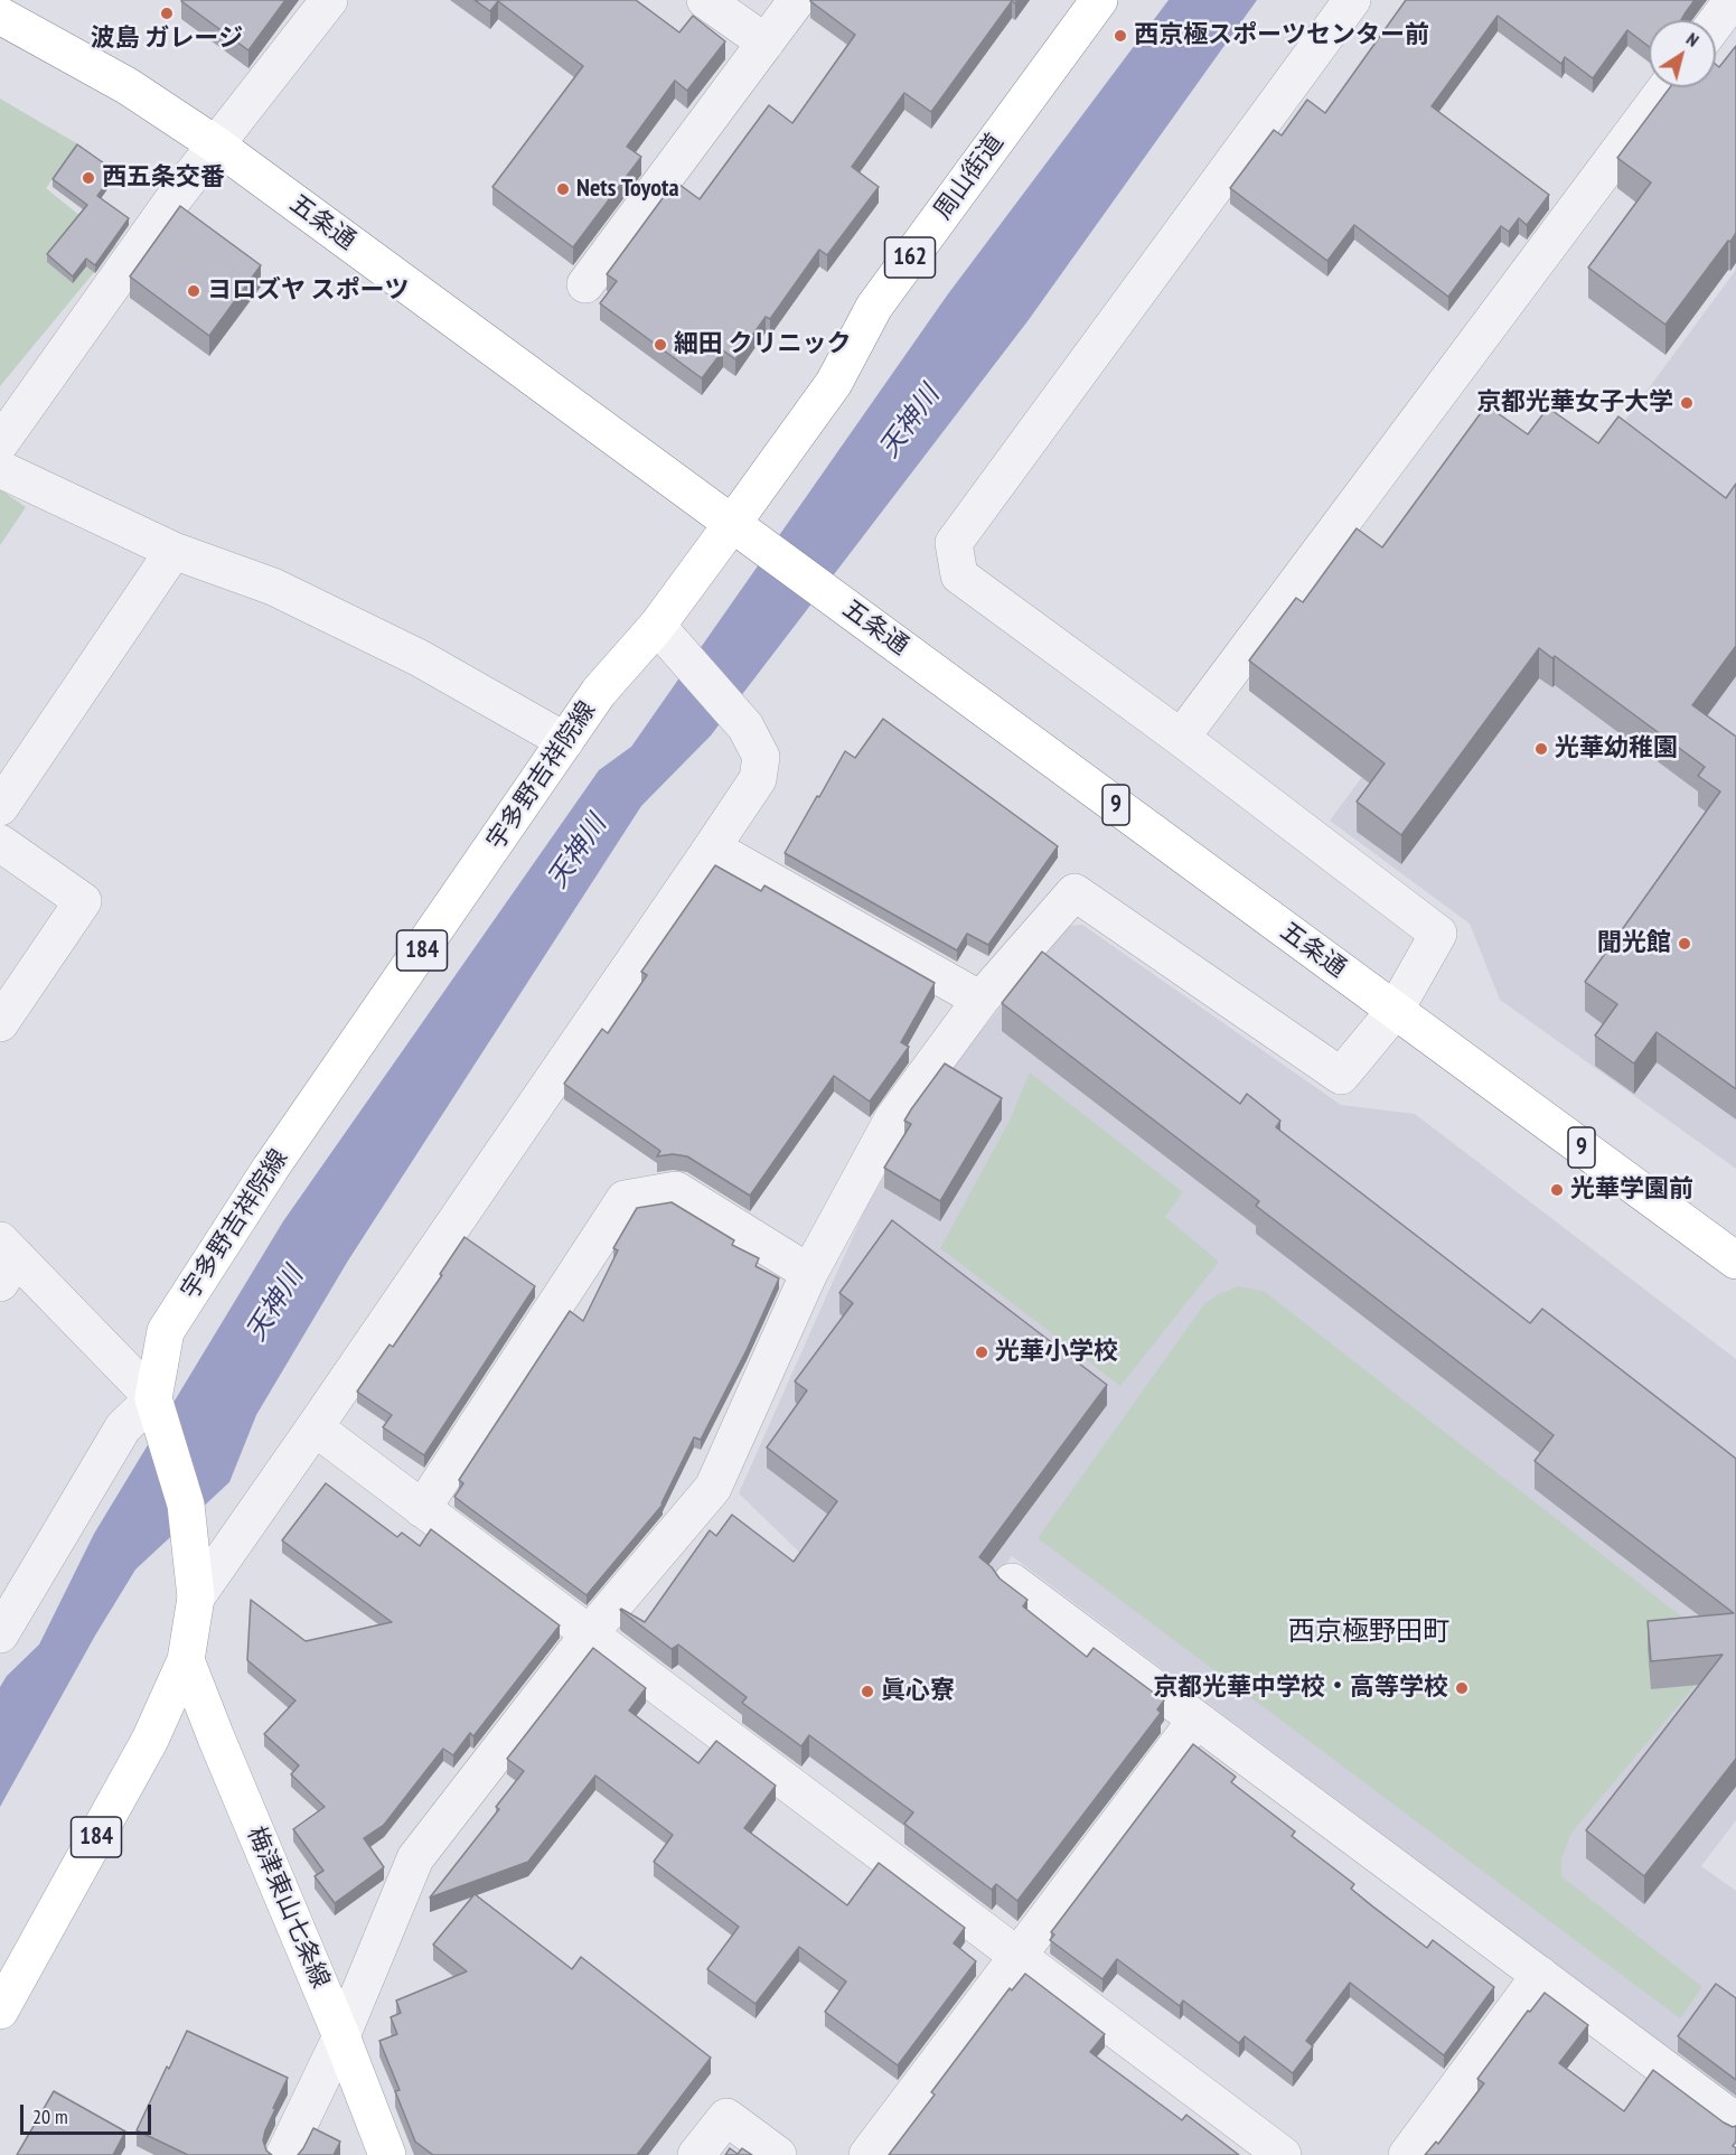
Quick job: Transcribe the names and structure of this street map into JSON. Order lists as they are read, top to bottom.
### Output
{
  "streets": {
    "main road": [
      "周山街道",
      "五条通",
      "162",
      "宇多野吉祥院線",
      "9",
      "184",
      "梅津東山七条線"
    ]
  },
  "crossings": [
    ["周山街道", "五条通"],
    ["周山街道", "宇多野吉祥院線"],
    ["五条通", "宇多野吉祥院線"],
    ["宇多野吉祥院線", "梅津東山七条線"]
  ],
  "districts": ["西京極野田町"],
  "water": ["天神川"],
  "places": [
    "波島 ガレージ",
    "西京極スポーツセンター前",
    "西五条交番",
    "Nets Toyota",
    "ヨロズヤ スポーツ",
    "細田 クリニック",
    "京都光華女子大学",
    "光華幼稚園",
    "聞光館",
    "光華学園前",
    "光華小学校",
    "京都光華中学校・高等学校",
    "眞心寮"
  ],
  "scale_bar": "20 m",
  "north": "top right"
}
